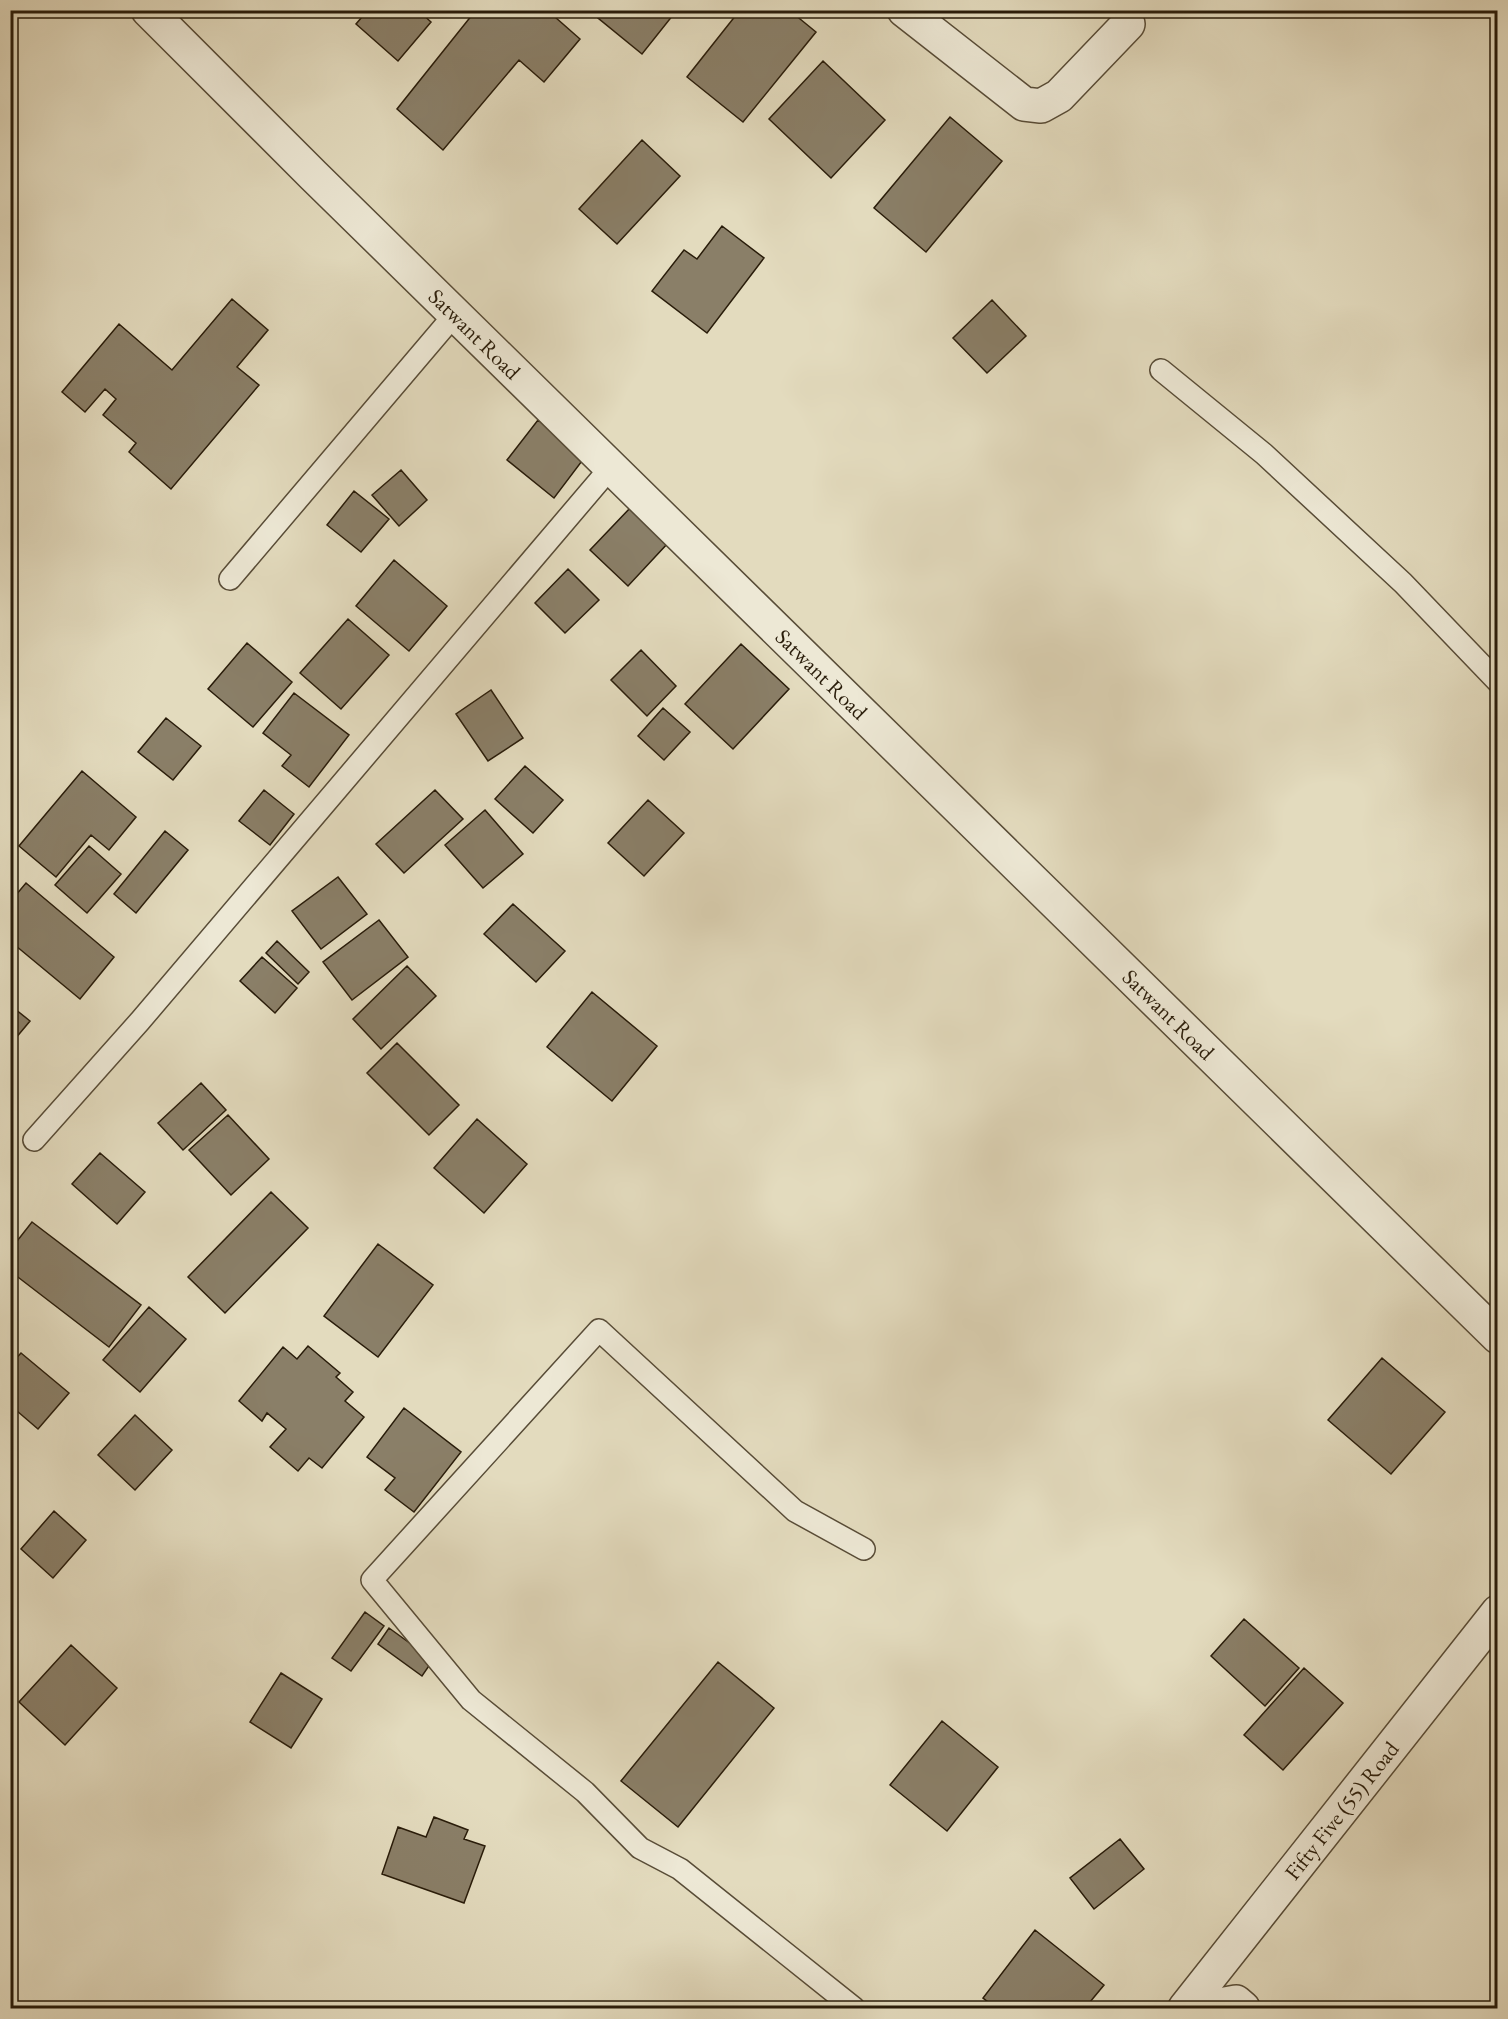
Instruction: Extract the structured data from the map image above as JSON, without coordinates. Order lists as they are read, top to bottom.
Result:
{
  "streets": {
    "street": ["Satwant Road", "Fifty Five (55) Road"]
  }
}
